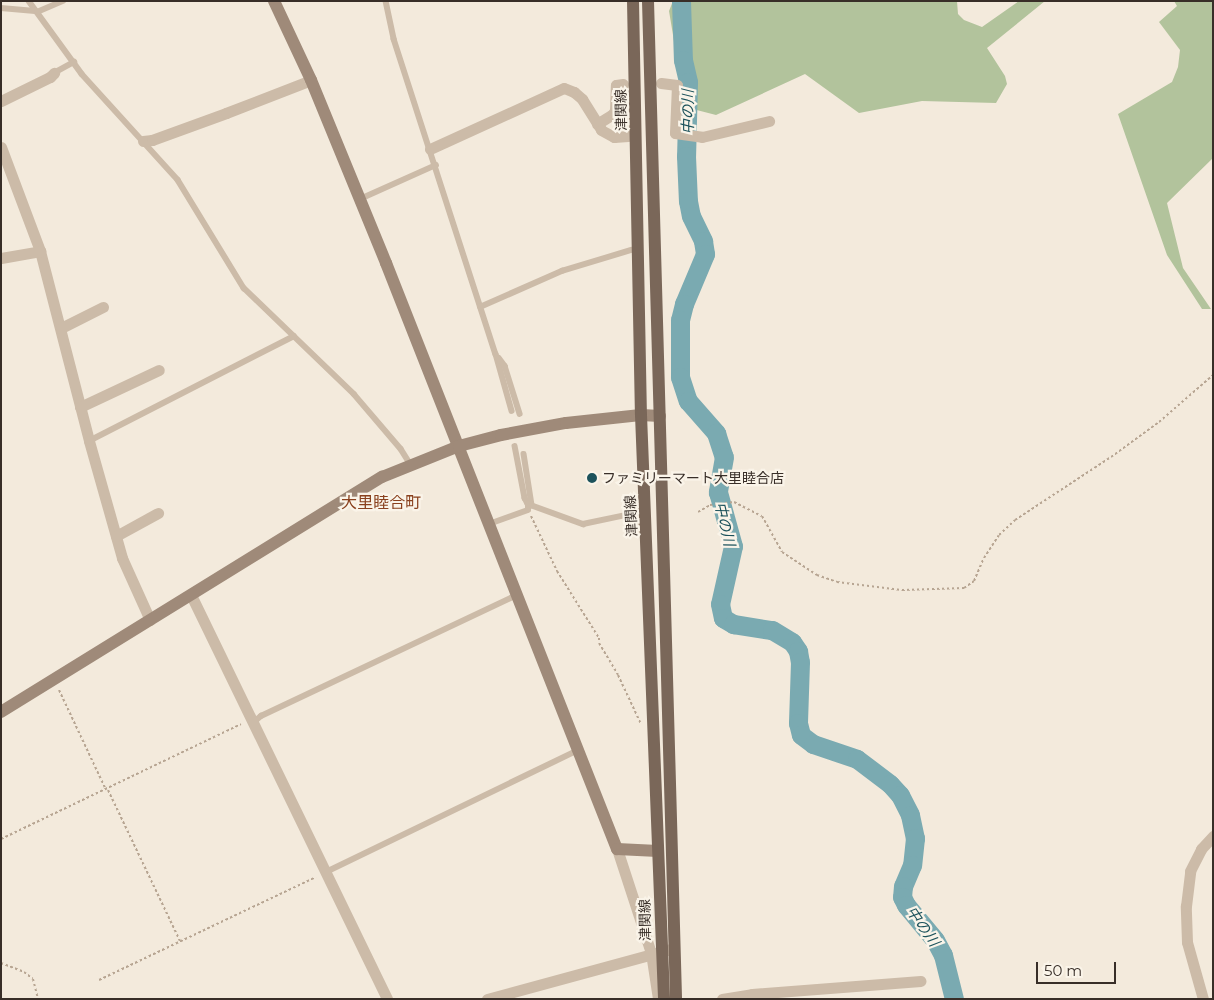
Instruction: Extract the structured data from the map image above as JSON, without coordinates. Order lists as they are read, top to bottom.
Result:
{
  "streets": {
    "main road": ["津関線"]
  },
  "districts": ["大里睦合町"],
  "water": ["中の川"],
  "places": ["ファミリーマート大里睦合店"],
  "scale_bar": "50 m"
}
